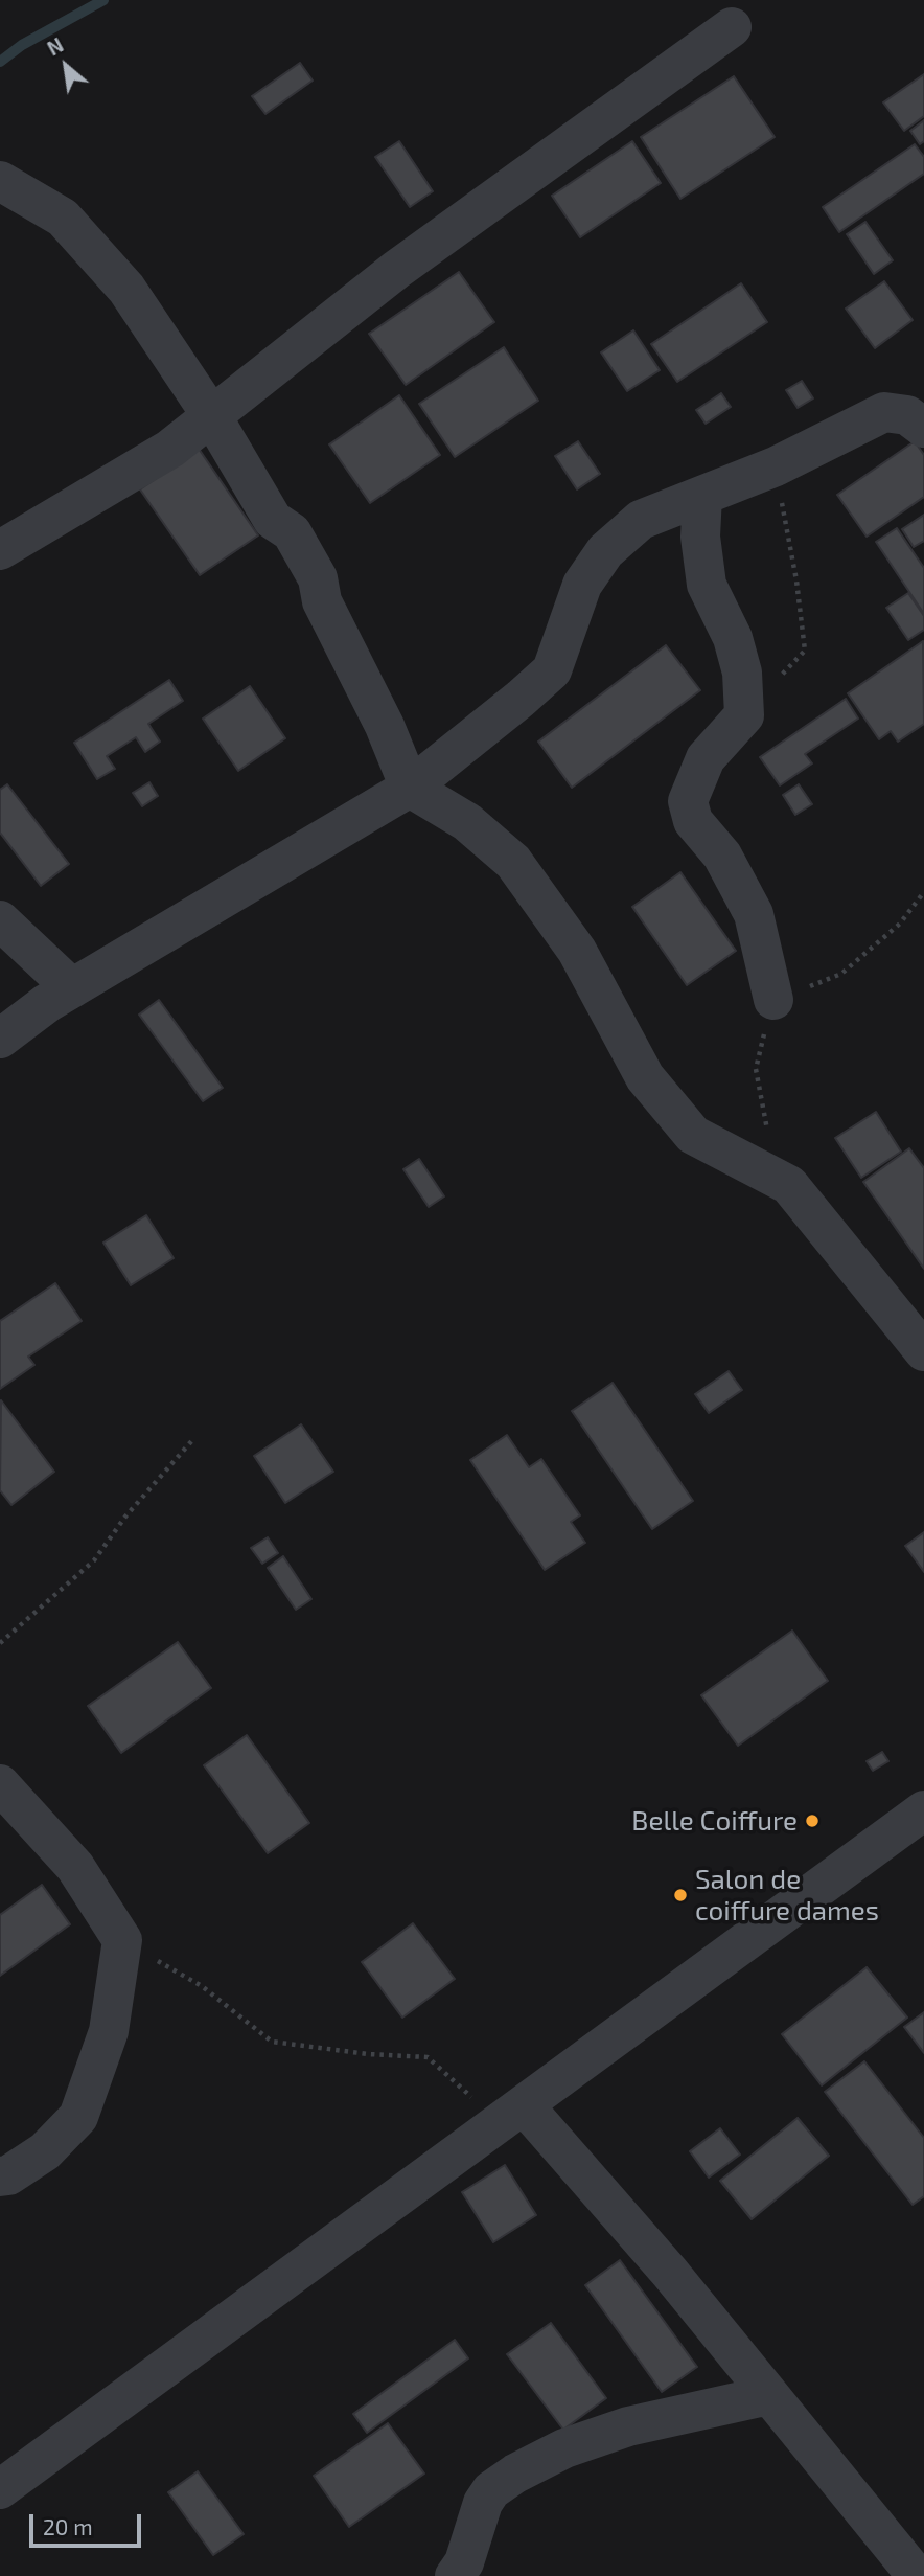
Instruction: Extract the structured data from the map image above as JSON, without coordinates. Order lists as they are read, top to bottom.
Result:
{
  "places": ["Belle Coiffure", "Salon de coiffure dames"],
  "scale_bar": "20 m",
  "north": "top left"
}
